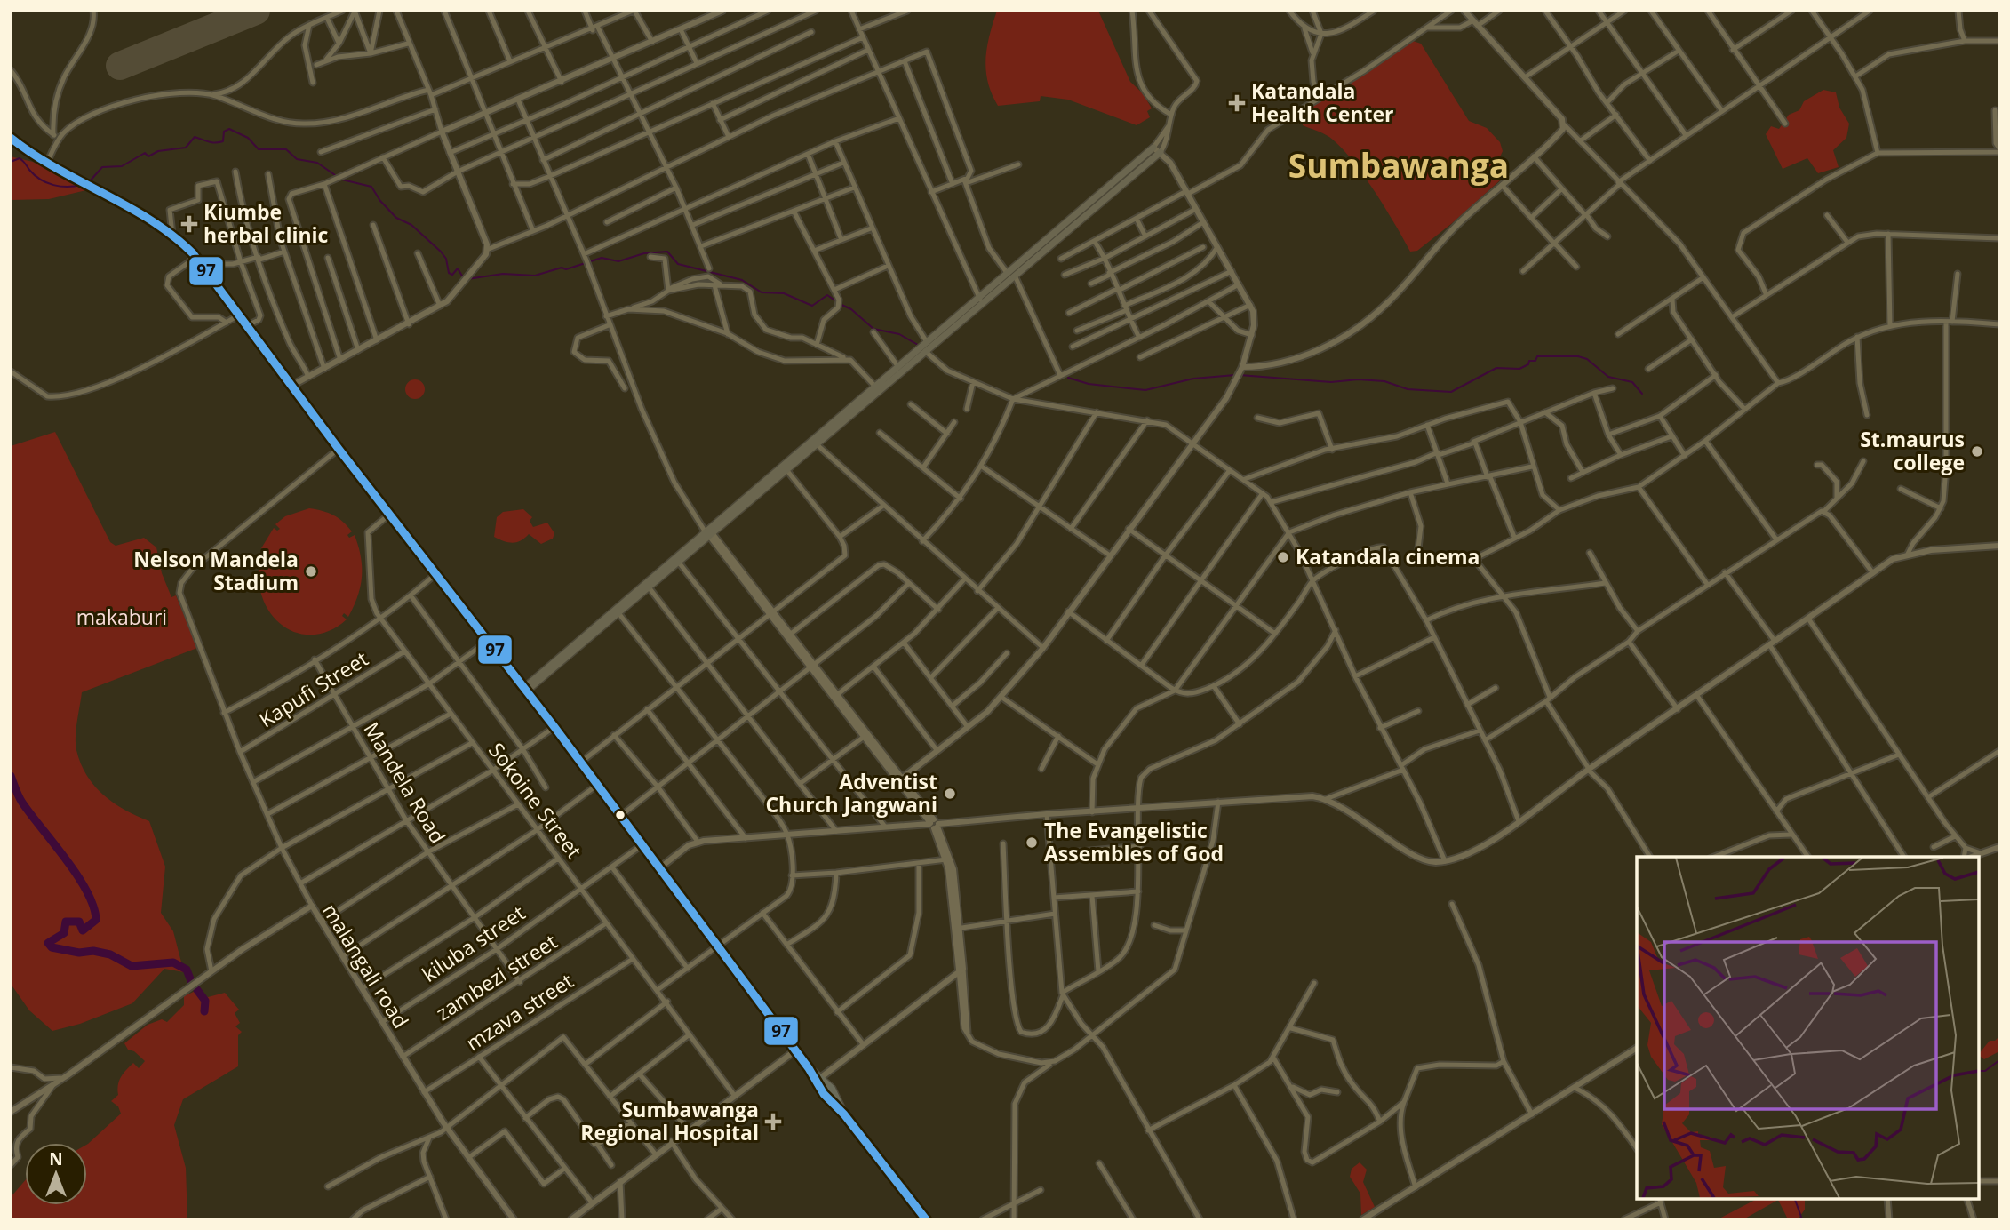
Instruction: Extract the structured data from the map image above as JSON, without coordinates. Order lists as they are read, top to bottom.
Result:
{
  "streets": {
    "street": [
      "Kapufi Street",
      "Mandela Road",
      "Sokoine Street",
      "kiluba street",
      "malangali road",
      "zambezi street",
      "mzava street"
    ]
  },
  "crossings": [
    ["Kapufi Street", "Mandela Road"],
    ["Kapufi Street", "Sokoine Street"],
    ["Sokoine Street", "kiluba street"],
    ["Sokoine Street", "zambezi street"],
    ["Sokoine Street", "mzava street"],
    ["kiluba street", "malangali road"],
    ["malangali road", "zambezi street"],
    ["malangali road", "mzava street"]
  ],
  "districts": ["Sumbawanga"],
  "parks": ["makaburi"],
  "places": {
    "health": ["Katandala Health Center", "Kiumbe herbal clinic", "Sumbawanga Regional Hospital"],
    "other": [
      "St.maurus college",
      "Katandala cinema",
      "Nelson Mandela Stadium",
      "Adventist Church Jangwani",
      "The Evangelistic Assembles of God"
    ]
  },
  "lines": ["transit line 97"],
  "north": "top"
}
